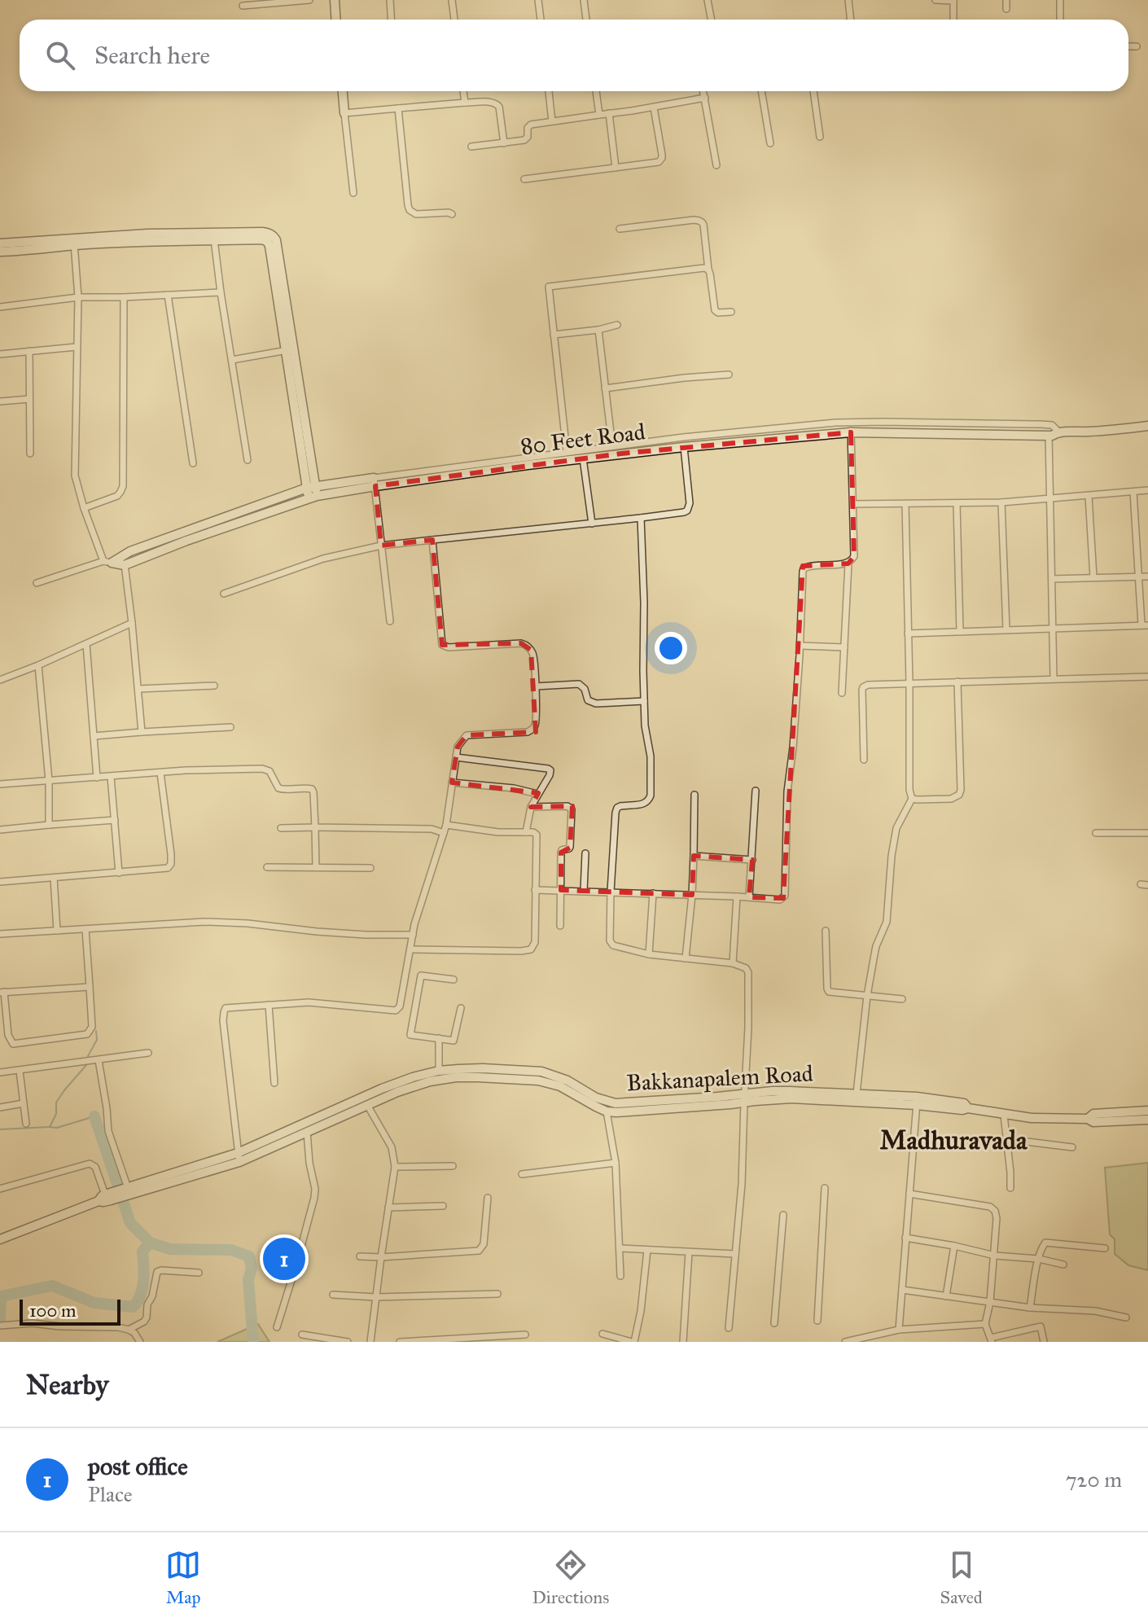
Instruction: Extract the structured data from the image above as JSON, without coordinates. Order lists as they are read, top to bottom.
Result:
{
  "streets": {
    "street": ["80 Feet Road", "Bakkanapalem Road"]
  },
  "districts": ["Madhuravada"],
  "scale_bar": "100 m",
  "page": {
    "search": "Search here",
    "pins": "1",
    "scale": "100 m",
    "heading": "Nearby",
    "list": [
      {
        "mark": "1",
        "name": "post office",
        "note": "Place",
        "value": "720 m"
      }
    ],
    "nav": ["Map", "Directions", "Saved"]
  }
}
